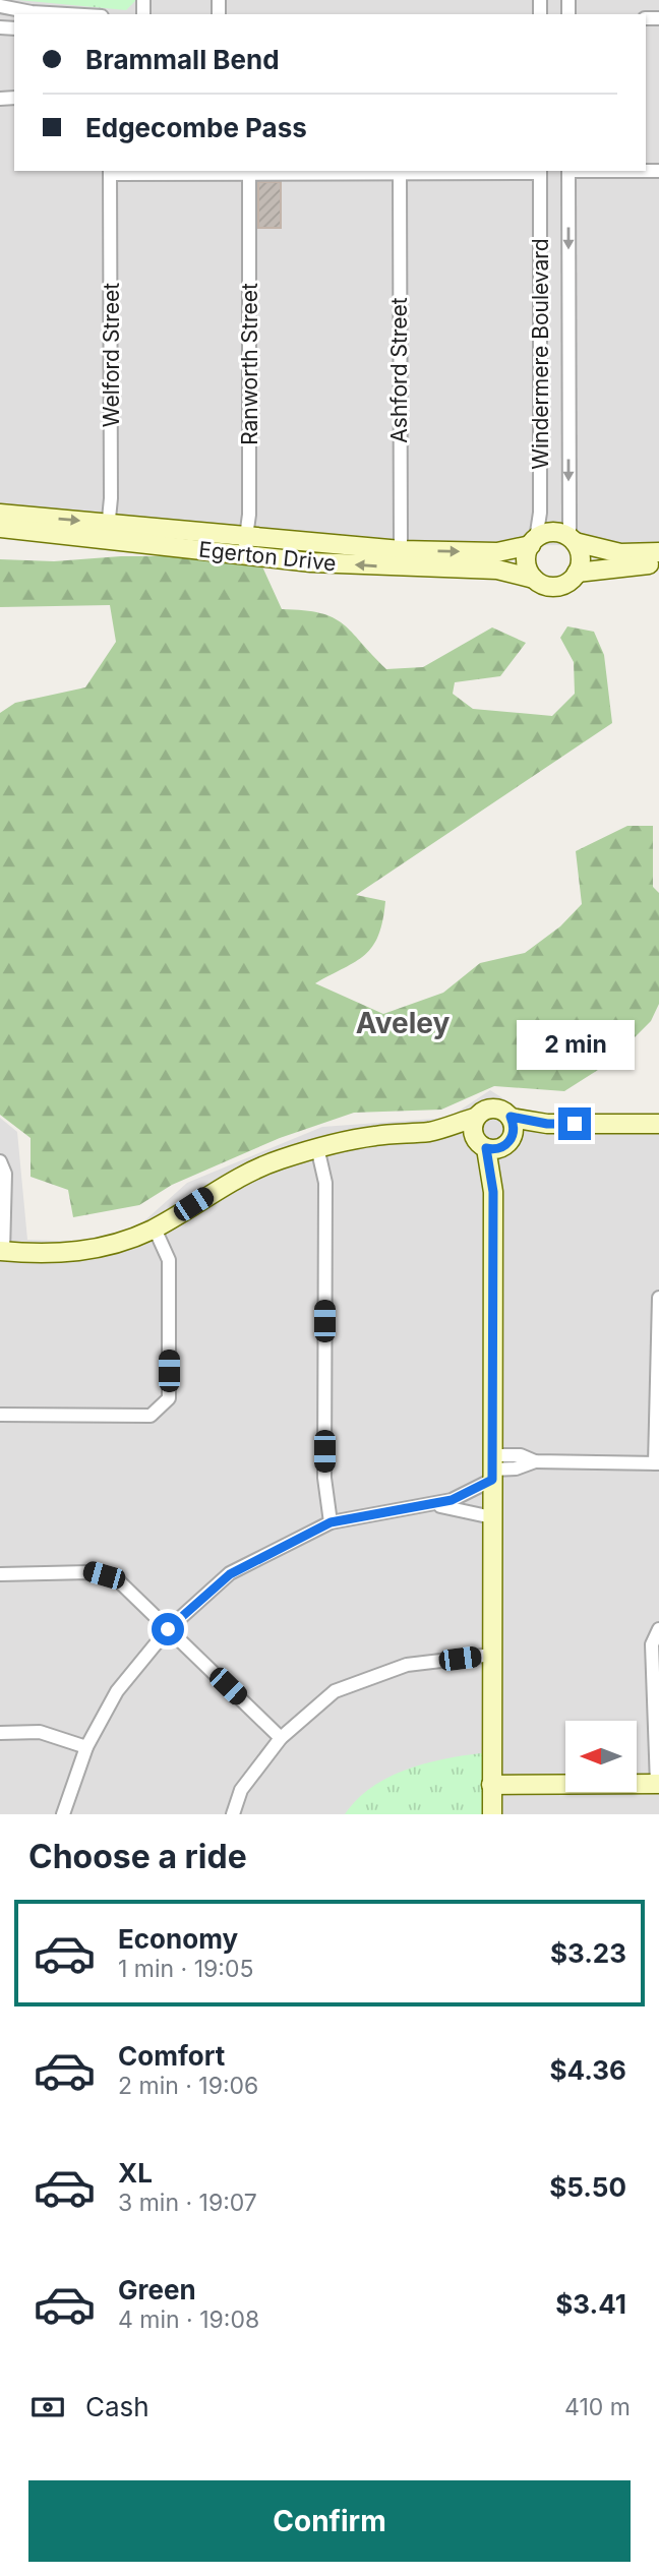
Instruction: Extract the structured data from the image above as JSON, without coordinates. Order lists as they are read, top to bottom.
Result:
{
  "streets": {
    "street": [
      "Windermere Boulevard",
      "Welford Street",
      "Ranworth Street",
      "Ashford Street",
      "Egerton Drive"
    ]
  },
  "crossings": [
    ["Windermere Boulevard", "Egerton Drive"],
    ["Welford Street", "Egerton Drive"],
    ["Ranworth Street", "Egerton Drive"],
    ["Ashford Street", "Egerton Drive"]
  ],
  "districts": ["Aveley"],
  "north": "left",
  "page": {
    "banner": ["Brammall Bend", "Edgecombe Pass"],
    "bubble": "2 min",
    "heading": "Choose a ride",
    "list": [
      {
        "name": "Economy",
        "note": "1 min · 19:05",
        "value": "$3.23"
      },
      {
        "name": "Comfort",
        "note": "2 min · 19:06",
        "value": "$4.36"
      },
      {
        "name": "XL",
        "note": "3 min · 19:07",
        "value": "$5.50"
      },
      {
        "name": "Green",
        "note": "4 min · 19:08",
        "value": "$3.41"
      }
    ],
    "pay": ["Cash", "410 m"],
    "buttons": "Confirm"
  }
}
